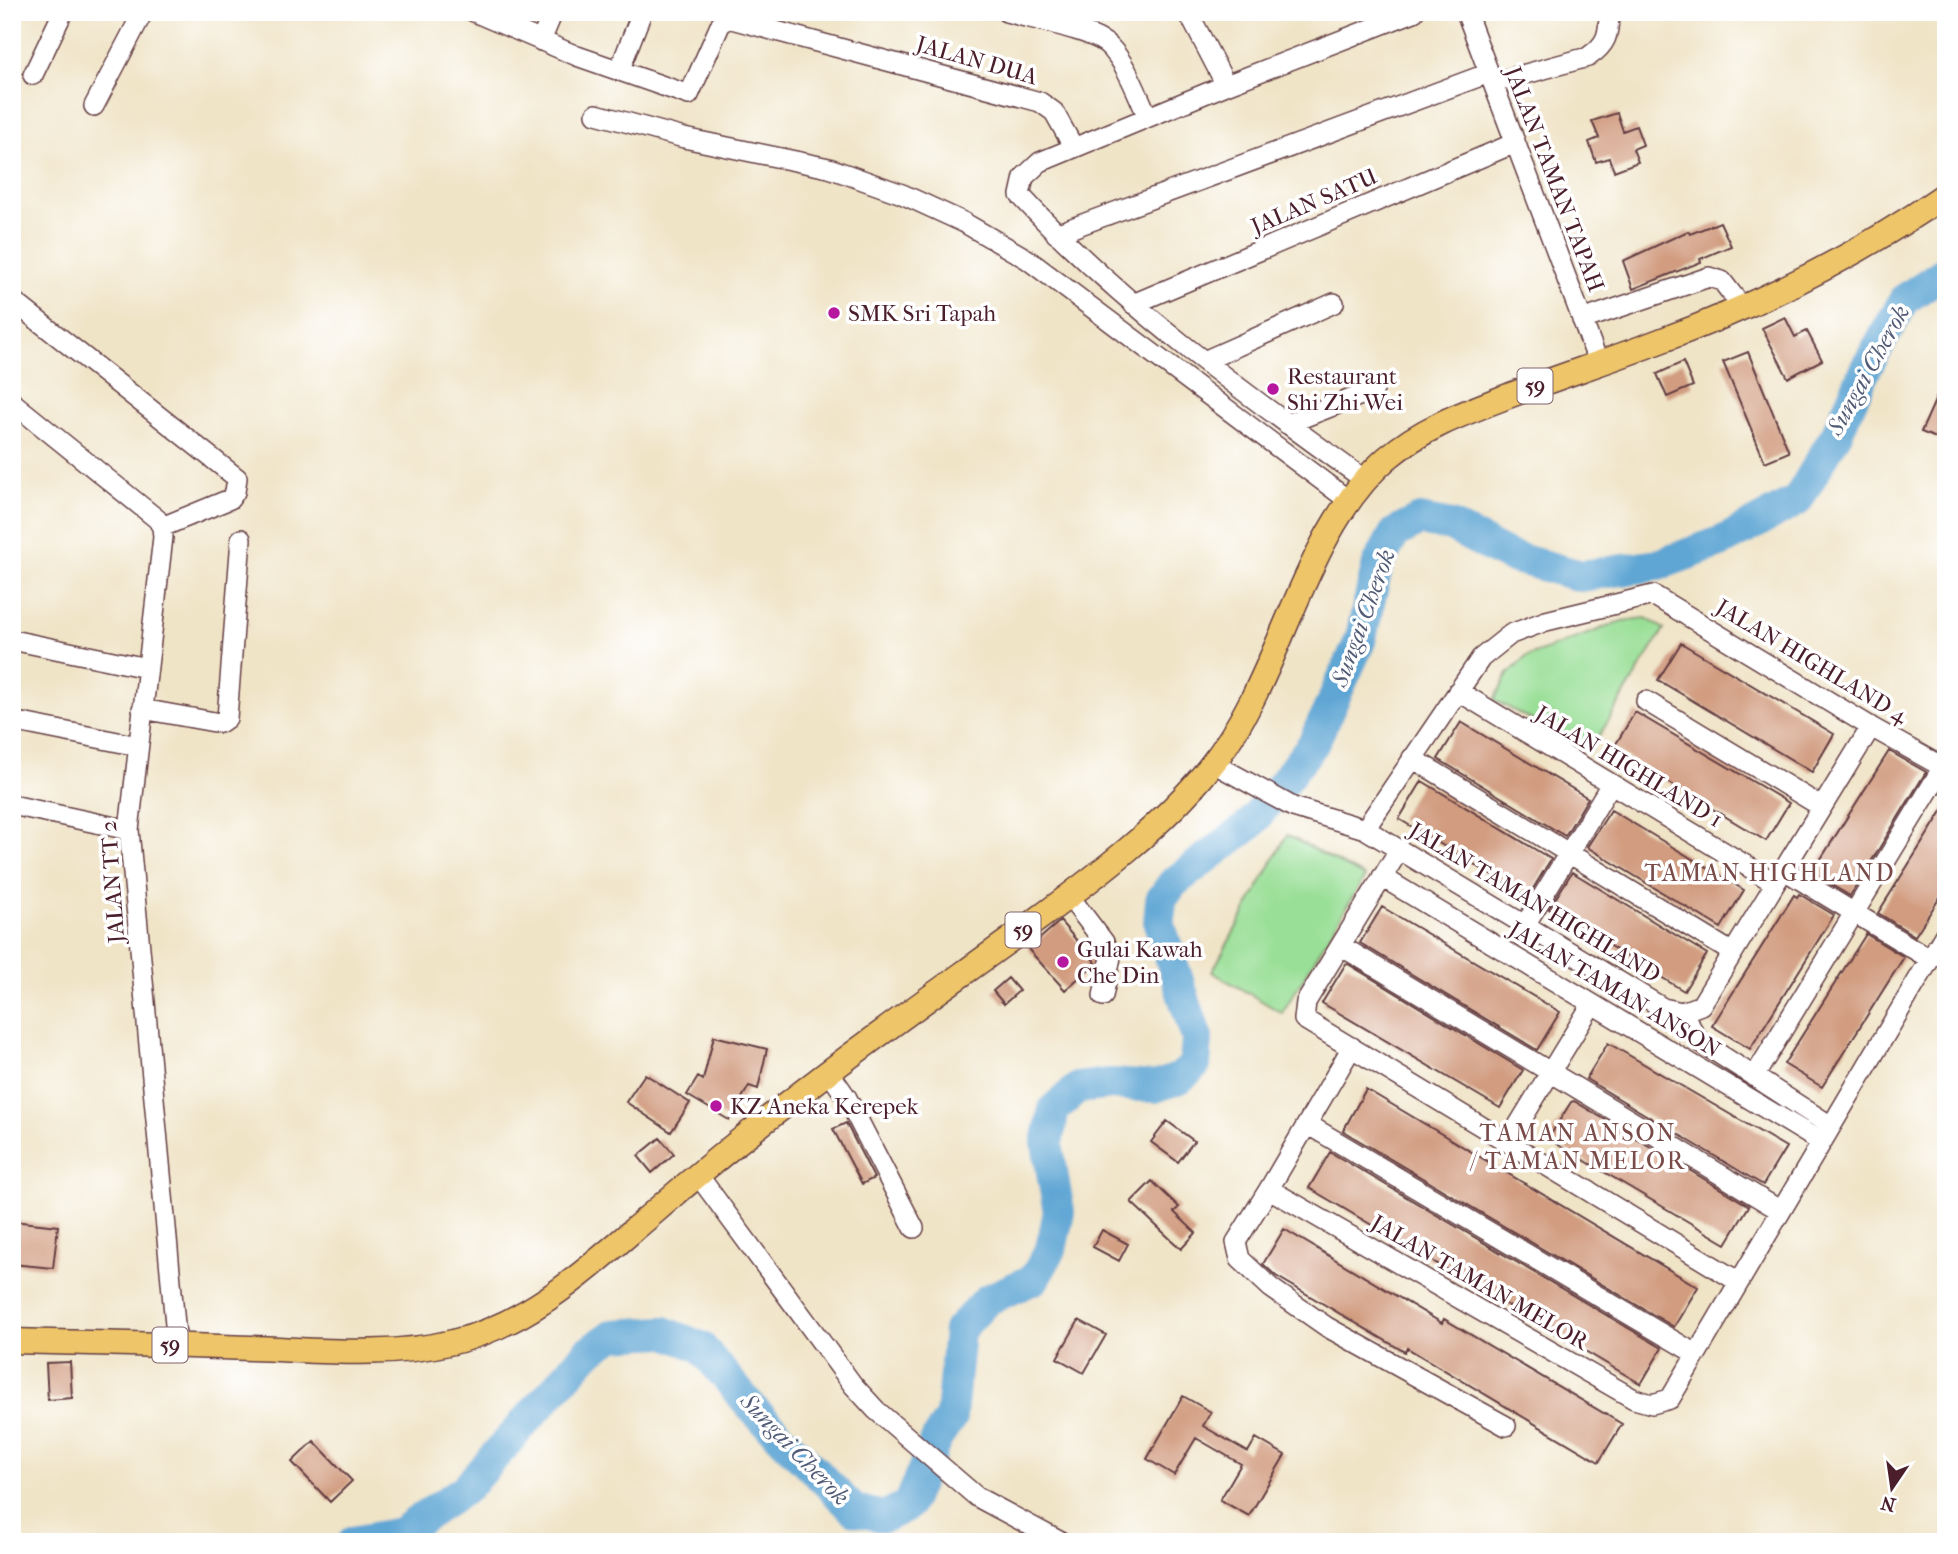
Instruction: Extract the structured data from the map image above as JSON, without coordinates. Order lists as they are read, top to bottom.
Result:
{
  "streets": {
    "main road": ["59"],
    "street": [
      "JALAN DUA",
      "JALAN TAMAN TAPAH",
      "JALAN SATU",
      "JALAN HIGHLAND 4",
      "JALAN HIGHLAND 1",
      "JALAN TT 2",
      "JALAN TAMAN HIGHLAND",
      "JALAN TAMAN ANSON",
      "JALAN TAMAN MELOR"
    ]
  },
  "crossings": [
    ["JALAN TAMAN TAPAH", "JALAN SATU"],
    ["JALAN TAMAN TAPAH", "59"],
    ["59", "JALAN TT 2"],
    ["59", "JALAN TAMAN HIGHLAND"],
    ["JALAN HIGHLAND 4", "JALAN HIGHLAND 1"]
  ],
  "districts": ["TAMAN HIGHLAND", "TAMAN ANSON / TAMAN MELOR"],
  "water": ["Sungai Cherok"],
  "places": [
    "SMK Sri Tapah",
    "Restaurant Shi Zhi Wei",
    "Gulai Kawah Che Din",
    "KZ Aneka Kerepek"
  ],
  "north": "bottom"
}
